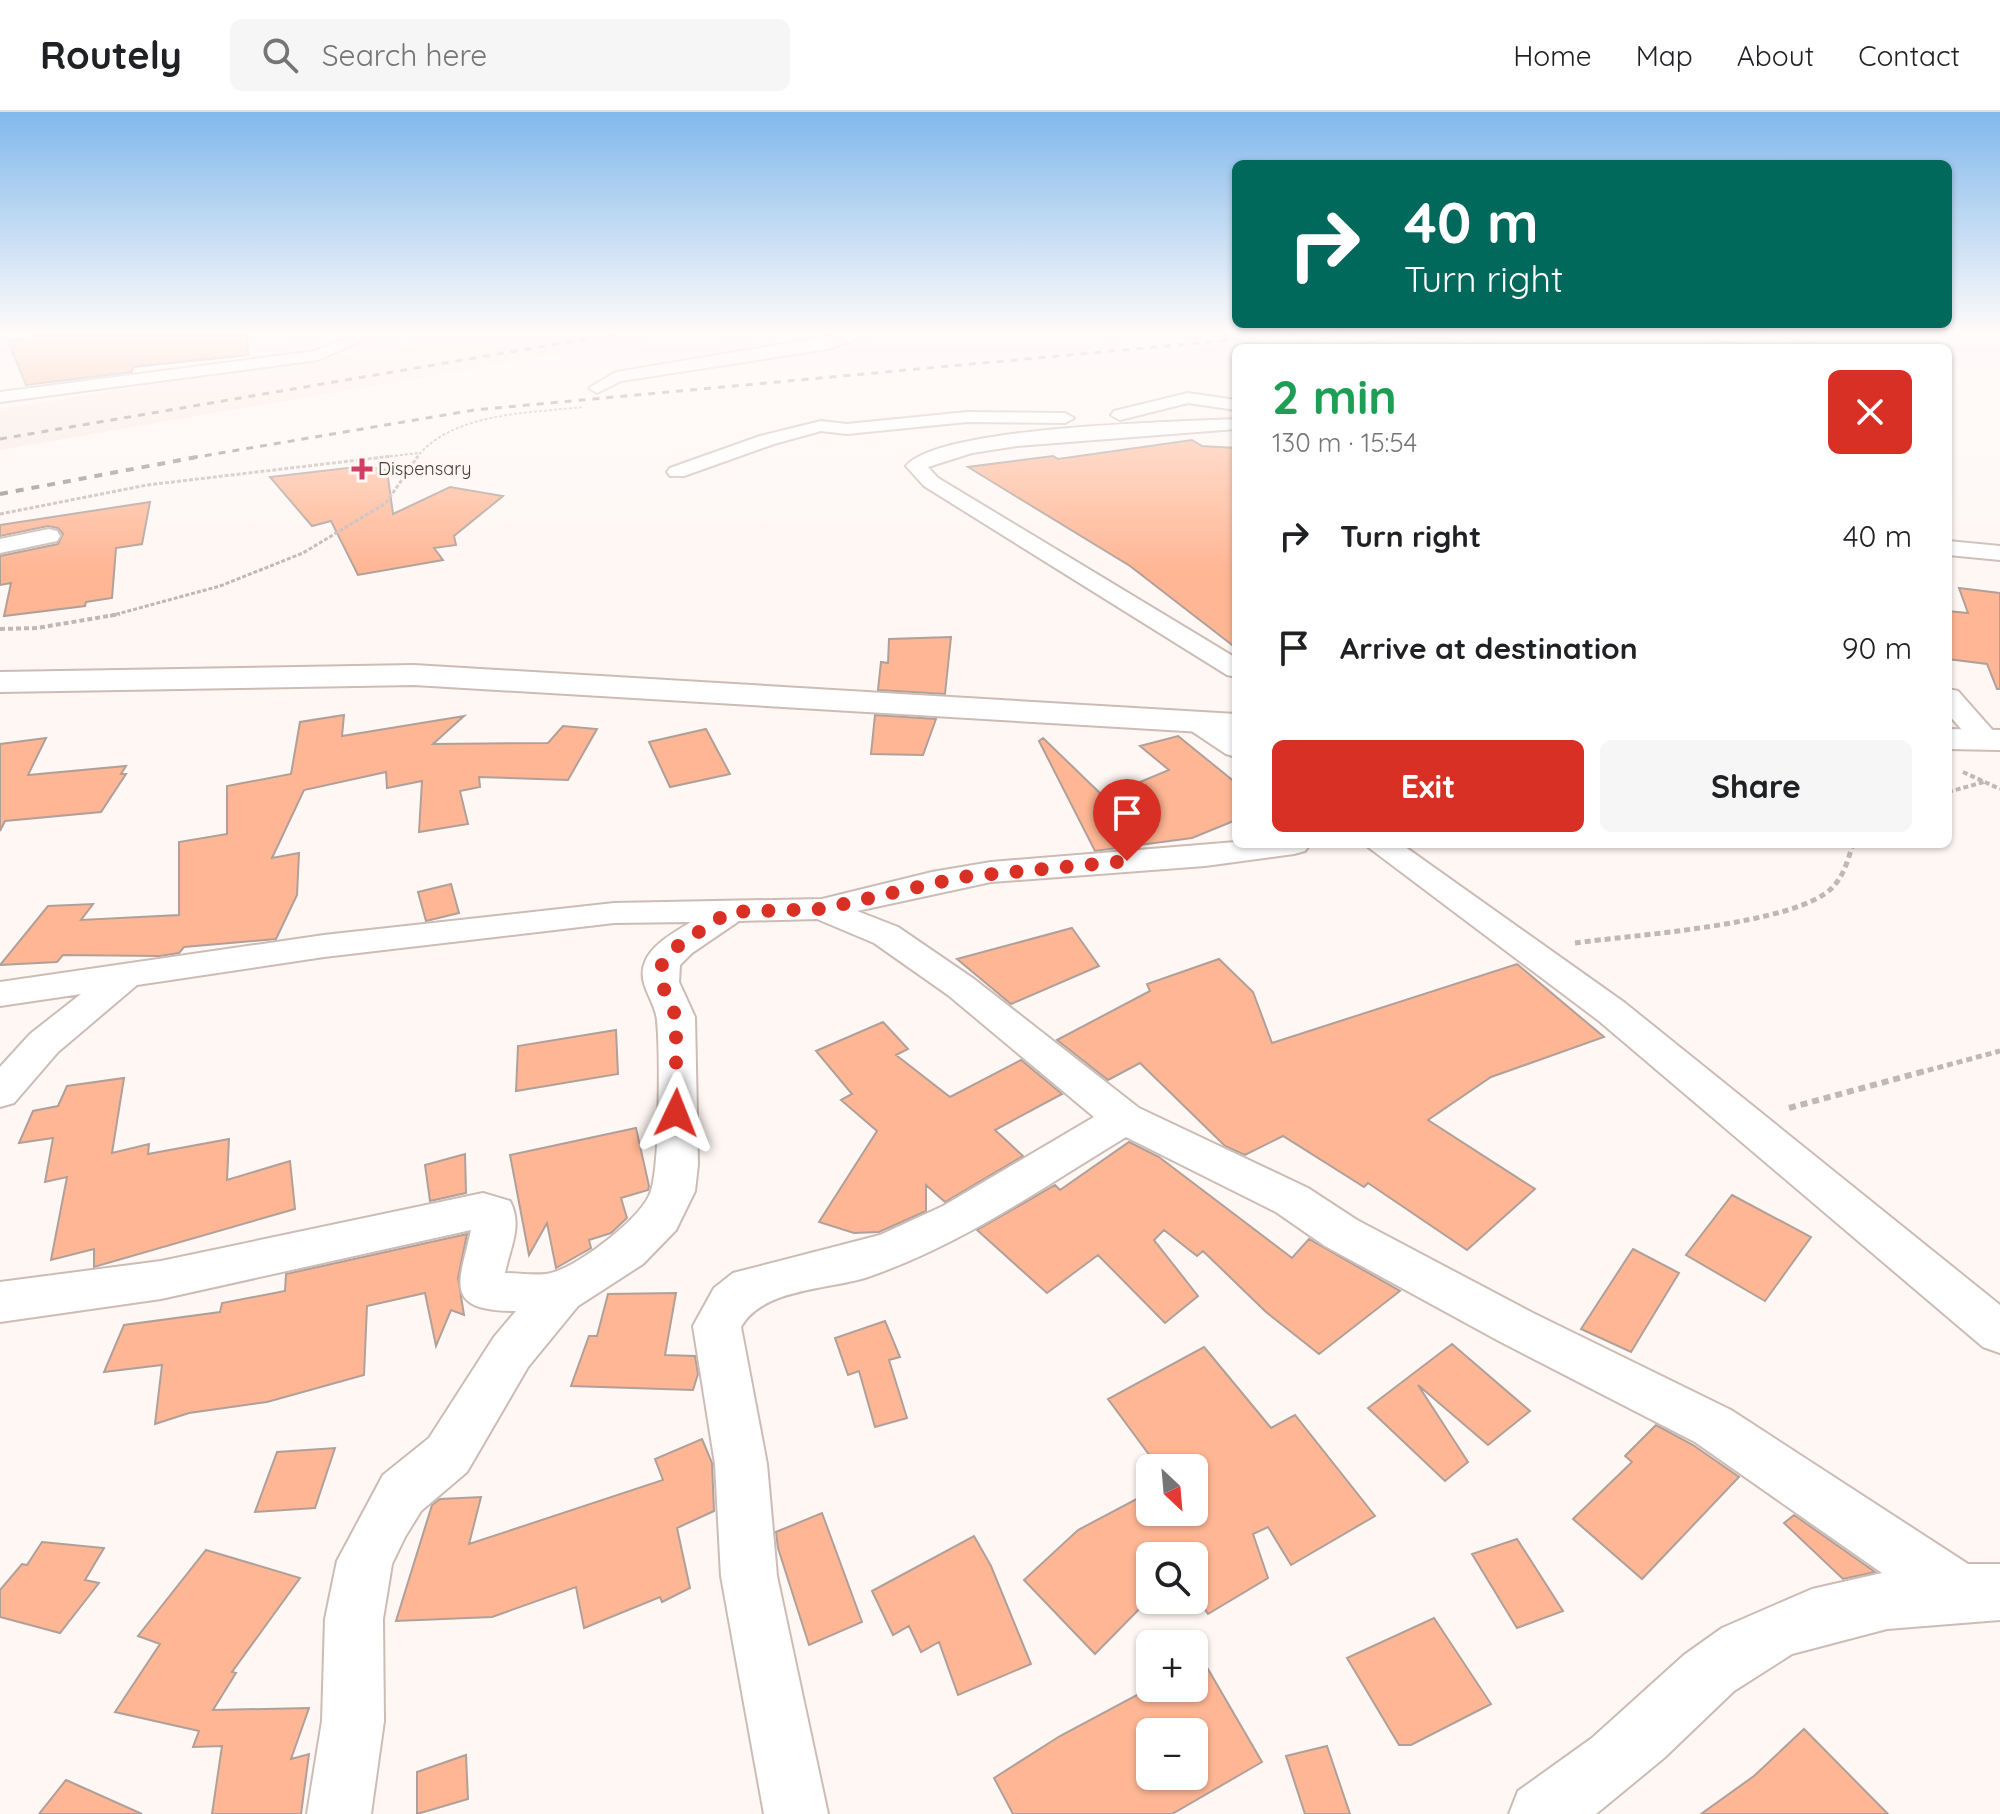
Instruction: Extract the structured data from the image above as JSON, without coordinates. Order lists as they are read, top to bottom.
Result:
{
  "places": {
    "health": ["Dispensary"]
  },
  "north": "bottom right",
  "page": {
    "header": "Routely",
    "search": "Search here",
    "nav": [
      "Home",
      "Map",
      "About",
      "Contact"
    ],
    "turn": ["40 m", "Turn right"],
    "heading": ["2 min", "130 m · 15:54"],
    "list": [
      {
        "name": "Turn right",
        "value": "40 m"
      },
      {
        "name": "Arrive at destination",
        "value": "90 m"
      }
    ],
    "buttons": ["Exit", "Share"],
    "map_buttons": ["+", "−"]
  }
}
